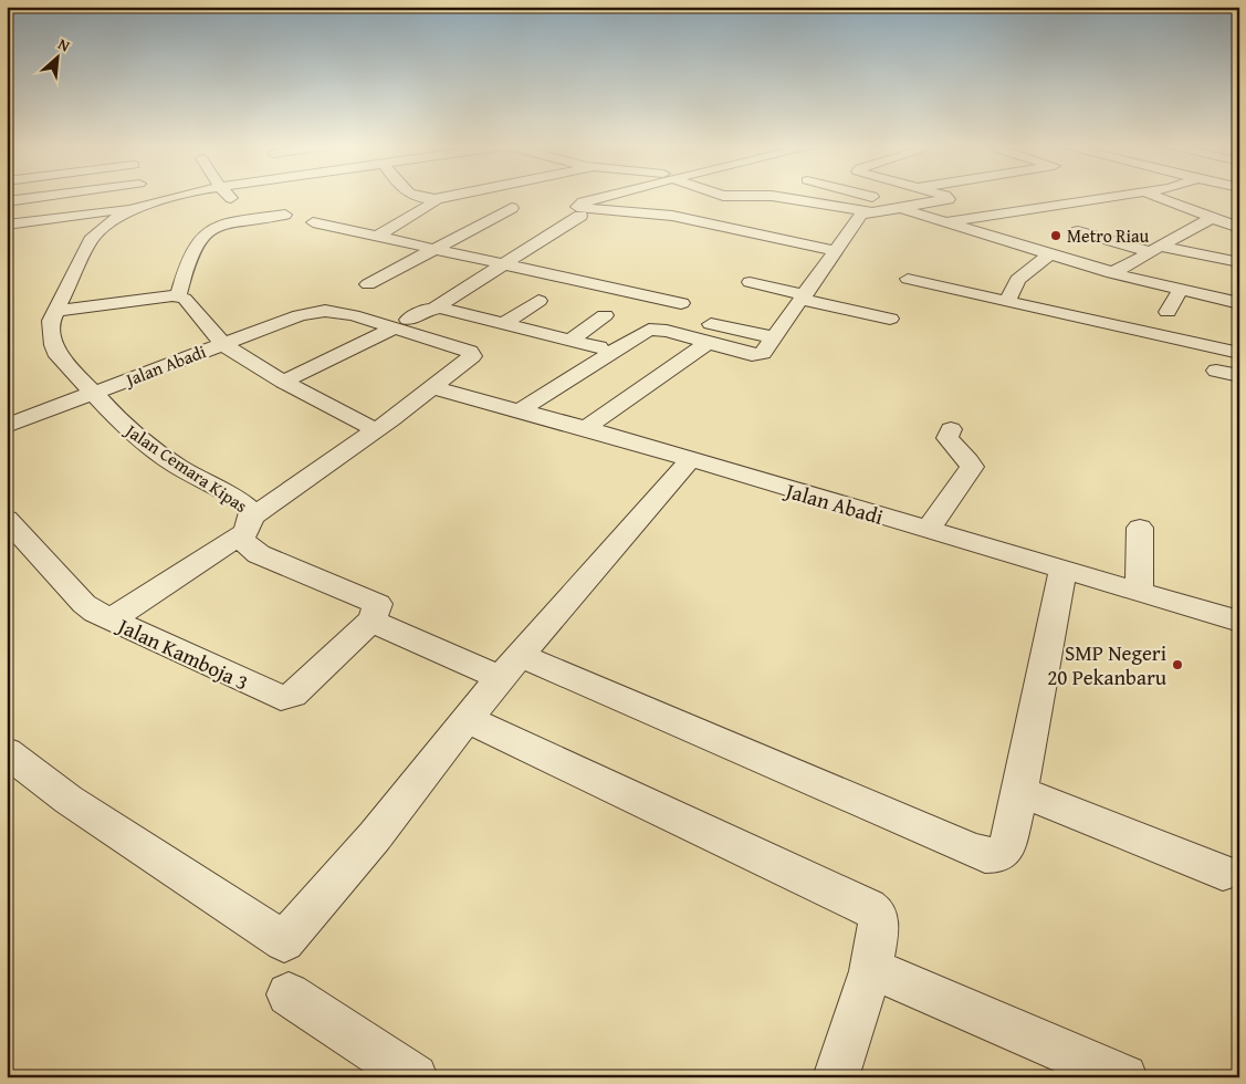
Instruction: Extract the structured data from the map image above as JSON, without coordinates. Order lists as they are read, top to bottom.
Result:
{
  "streets": {
    "street": ["Jalan Abadi", "Jalan Cemara Kipas", "Jalan Kamboja 3"]
  },
  "crossings": [
    ["Jalan Abadi", "Jalan Cemara Kipas"]
  ],
  "places": ["Metro Riau", "SMP Negeri 20 Pekanbaru"],
  "north": "top right"
}
